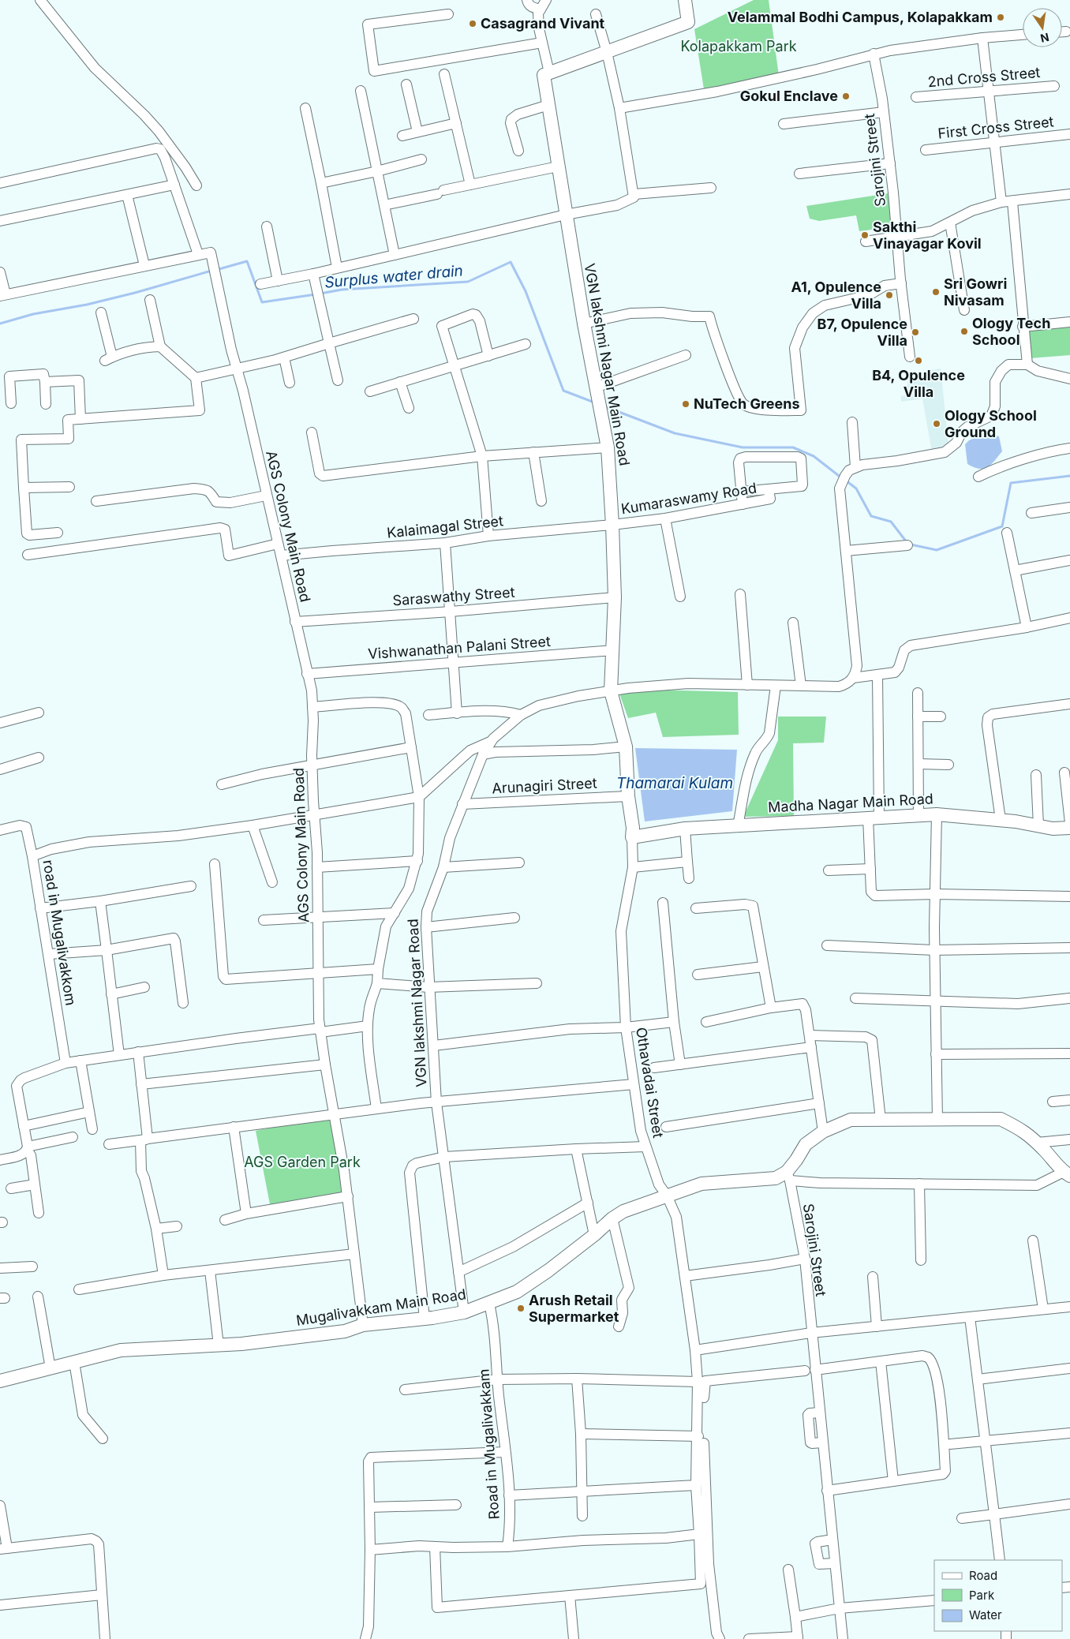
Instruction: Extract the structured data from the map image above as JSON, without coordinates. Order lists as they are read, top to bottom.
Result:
{
  "streets": {
    "street": [
      "2nd Cross Street",
      "First Cross Street",
      "Sarojini Street",
      "VGN lakshmi Nagar Main Road",
      "Kumaraswamy Road",
      "AGS Colony Main Road",
      "Kalaimagal Street",
      "Saraswathy Street",
      "Vishwanathan Palani Street",
      "Arunagiri Street",
      "Madha Nagar Main Road",
      "road in Mugalivakkom",
      "VGN lakshmi Nagar Road",
      "Othavadai Street",
      "Mugalivakkam Main Road",
      "Road in Mugalivakkam"
    ]
  },
  "crossings": [
    ["Sarojini Street", "Mugalivakkam Main Road"],
    ["VGN lakshmi Nagar Main Road", "Kumaraswamy Road"],
    ["VGN lakshmi Nagar Main Road", "Kalaimagal Street"],
    ["VGN lakshmi Nagar Main Road", "Saraswathy Street"],
    ["VGN lakshmi Nagar Main Road", "Vishwanathan Palani Street"],
    ["VGN lakshmi Nagar Main Road", "Arunagiri Street"],
    ["VGN lakshmi Nagar Main Road", "Madha Nagar Main Road"],
    ["VGN lakshmi Nagar Main Road", "VGN lakshmi Nagar Road"],
    ["VGN lakshmi Nagar Main Road", "Othavadai Street"],
    ["Kumaraswamy Road", "Kalaimagal Street"],
    ["AGS Colony Main Road", "Kalaimagal Street"],
    ["AGS Colony Main Road", "Saraswathy Street"],
    ["AGS Colony Main Road", "Vishwanathan Palani Street"],
    ["AGS Colony Main Road", "road in Mugalivakkom"],
    ["AGS Colony Main Road", "Mugalivakkam Main Road"],
    ["Arunagiri Street", "VGN lakshmi Nagar Road"],
    ["Madha Nagar Main Road", "Othavadai Street"],
    ["VGN lakshmi Nagar Road", "Mugalivakkam Main Road"],
    ["Othavadai Street", "Mugalivakkam Main Road"],
    ["Mugalivakkam Main Road", "Road in Mugalivakkam"]
  ],
  "water": ["Surplus water drain", "Thamarai Kulam"],
  "parks": ["Kolapakkam Park", "AGS Garden Park"],
  "places": [
    "Velammal Bodhi Campus, Kolapakkam",
    "Casagrand Vivant",
    "Gokul Enclave",
    "Sakthi Vinayagar Kovil",
    "Sri Gowri Nivasam",
    "A1, Opulence Villa",
    "Ology Tech School",
    "B7, Opulence Villa",
    "B4, Opulence Villa",
    "NuTech Greens",
    "Ology School Ground",
    "Arush Retail Supermarket"
  ],
  "legend": ["Road", "Park", "Water"],
  "north": "bottom"
}
